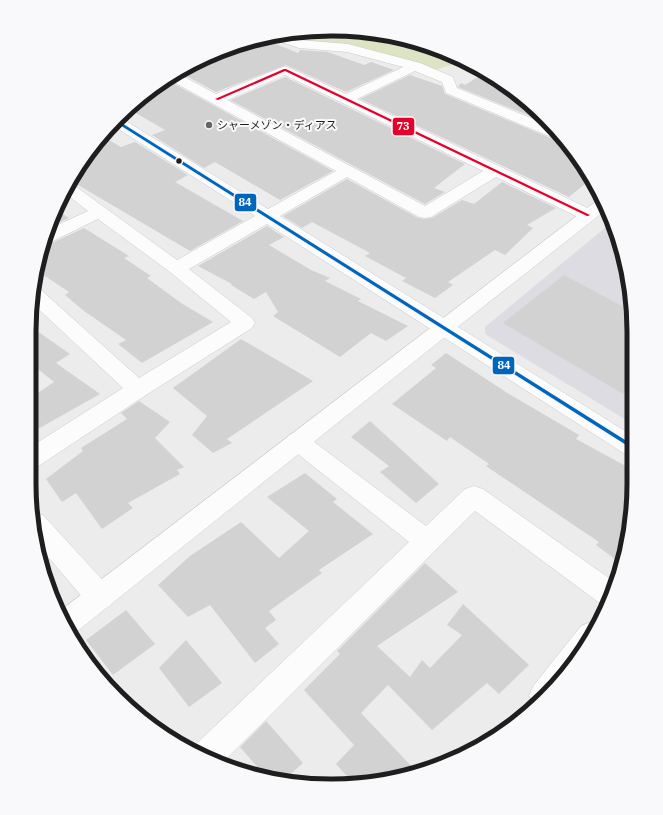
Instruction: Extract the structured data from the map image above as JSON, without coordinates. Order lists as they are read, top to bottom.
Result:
{
  "places": ["シャーメゾン・ディアス"],
  "lines": ["transit line 73", "transit line 84"]
}
